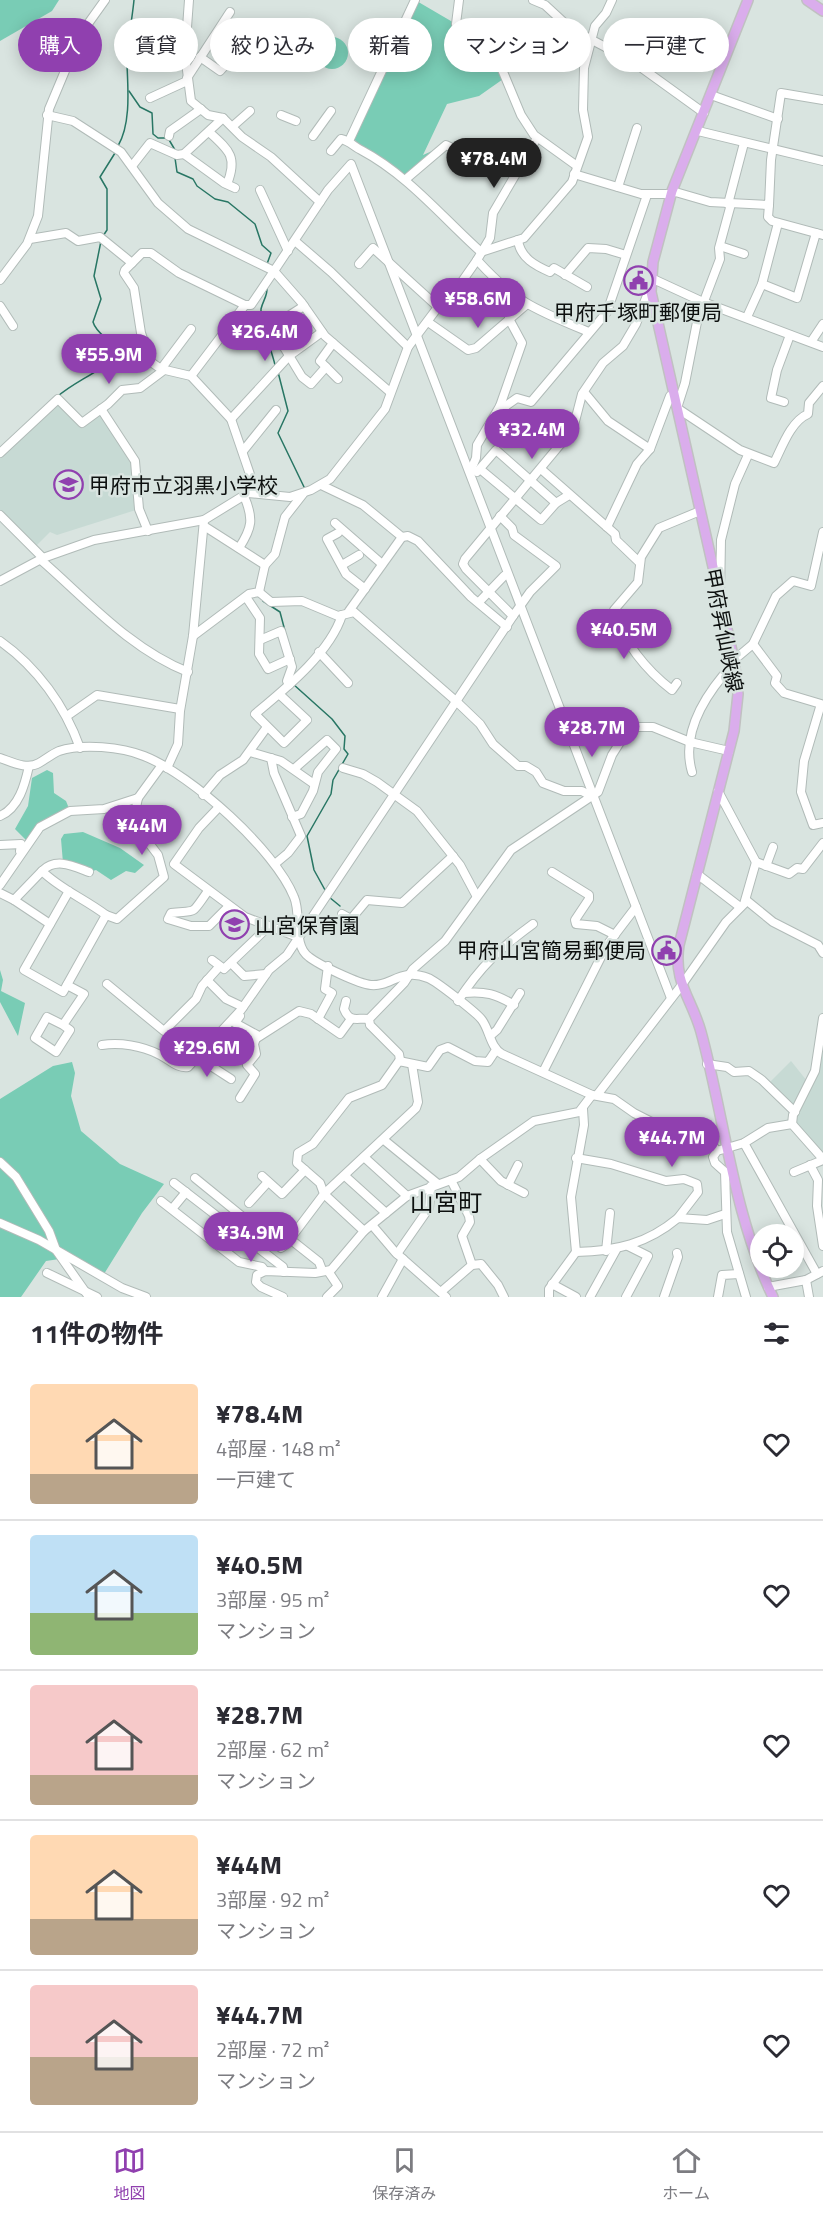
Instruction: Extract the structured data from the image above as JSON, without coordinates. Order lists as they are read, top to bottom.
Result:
{
  "streets": {
    "main road": ["甲府昇仙峡線"]
  },
  "districts": ["山宮町"],
  "places": {
    "public building": ["甲府千塚町郵便局", "甲府山宮簡易郵便局"],
    "school or university": ["甲府市立羽黒小学校", "山宮保育園"]
  },
  "page": {
    "chip": [
      "購入",
      "賃貸",
      "絞り込み",
      "新着",
      "マンション",
      "一戸建て"
    ],
    "price": [
      "¥78.4M",
      "¥58.6M",
      "¥26.4M",
      "¥55.9M",
      "¥32.4M",
      "¥40.5M",
      "¥28.7M",
      "¥44M",
      "¥29.6M",
      "¥44.7M",
      "¥34.9M"
    ],
    "heading": "11件の物件",
    "list": [
      {
        "name": "¥78.4M",
        "note": "4部屋 · 148 m² · 一戸建て"
      },
      {
        "name": "¥40.5M",
        "note": "3部屋 · 95 m² · マンション"
      },
      {
        "name": "¥28.7M",
        "note": "2部屋 · 62 m² · マンション"
      },
      {
        "name": "¥44M",
        "note": "3部屋 · 92 m² · マンション"
      },
      {
        "name": "¥44.7M",
        "note": "2部屋 · 72 m² · マンション"
      }
    ],
    "tabs": ["地図", "保存済み", "ホーム"]
  }
}
